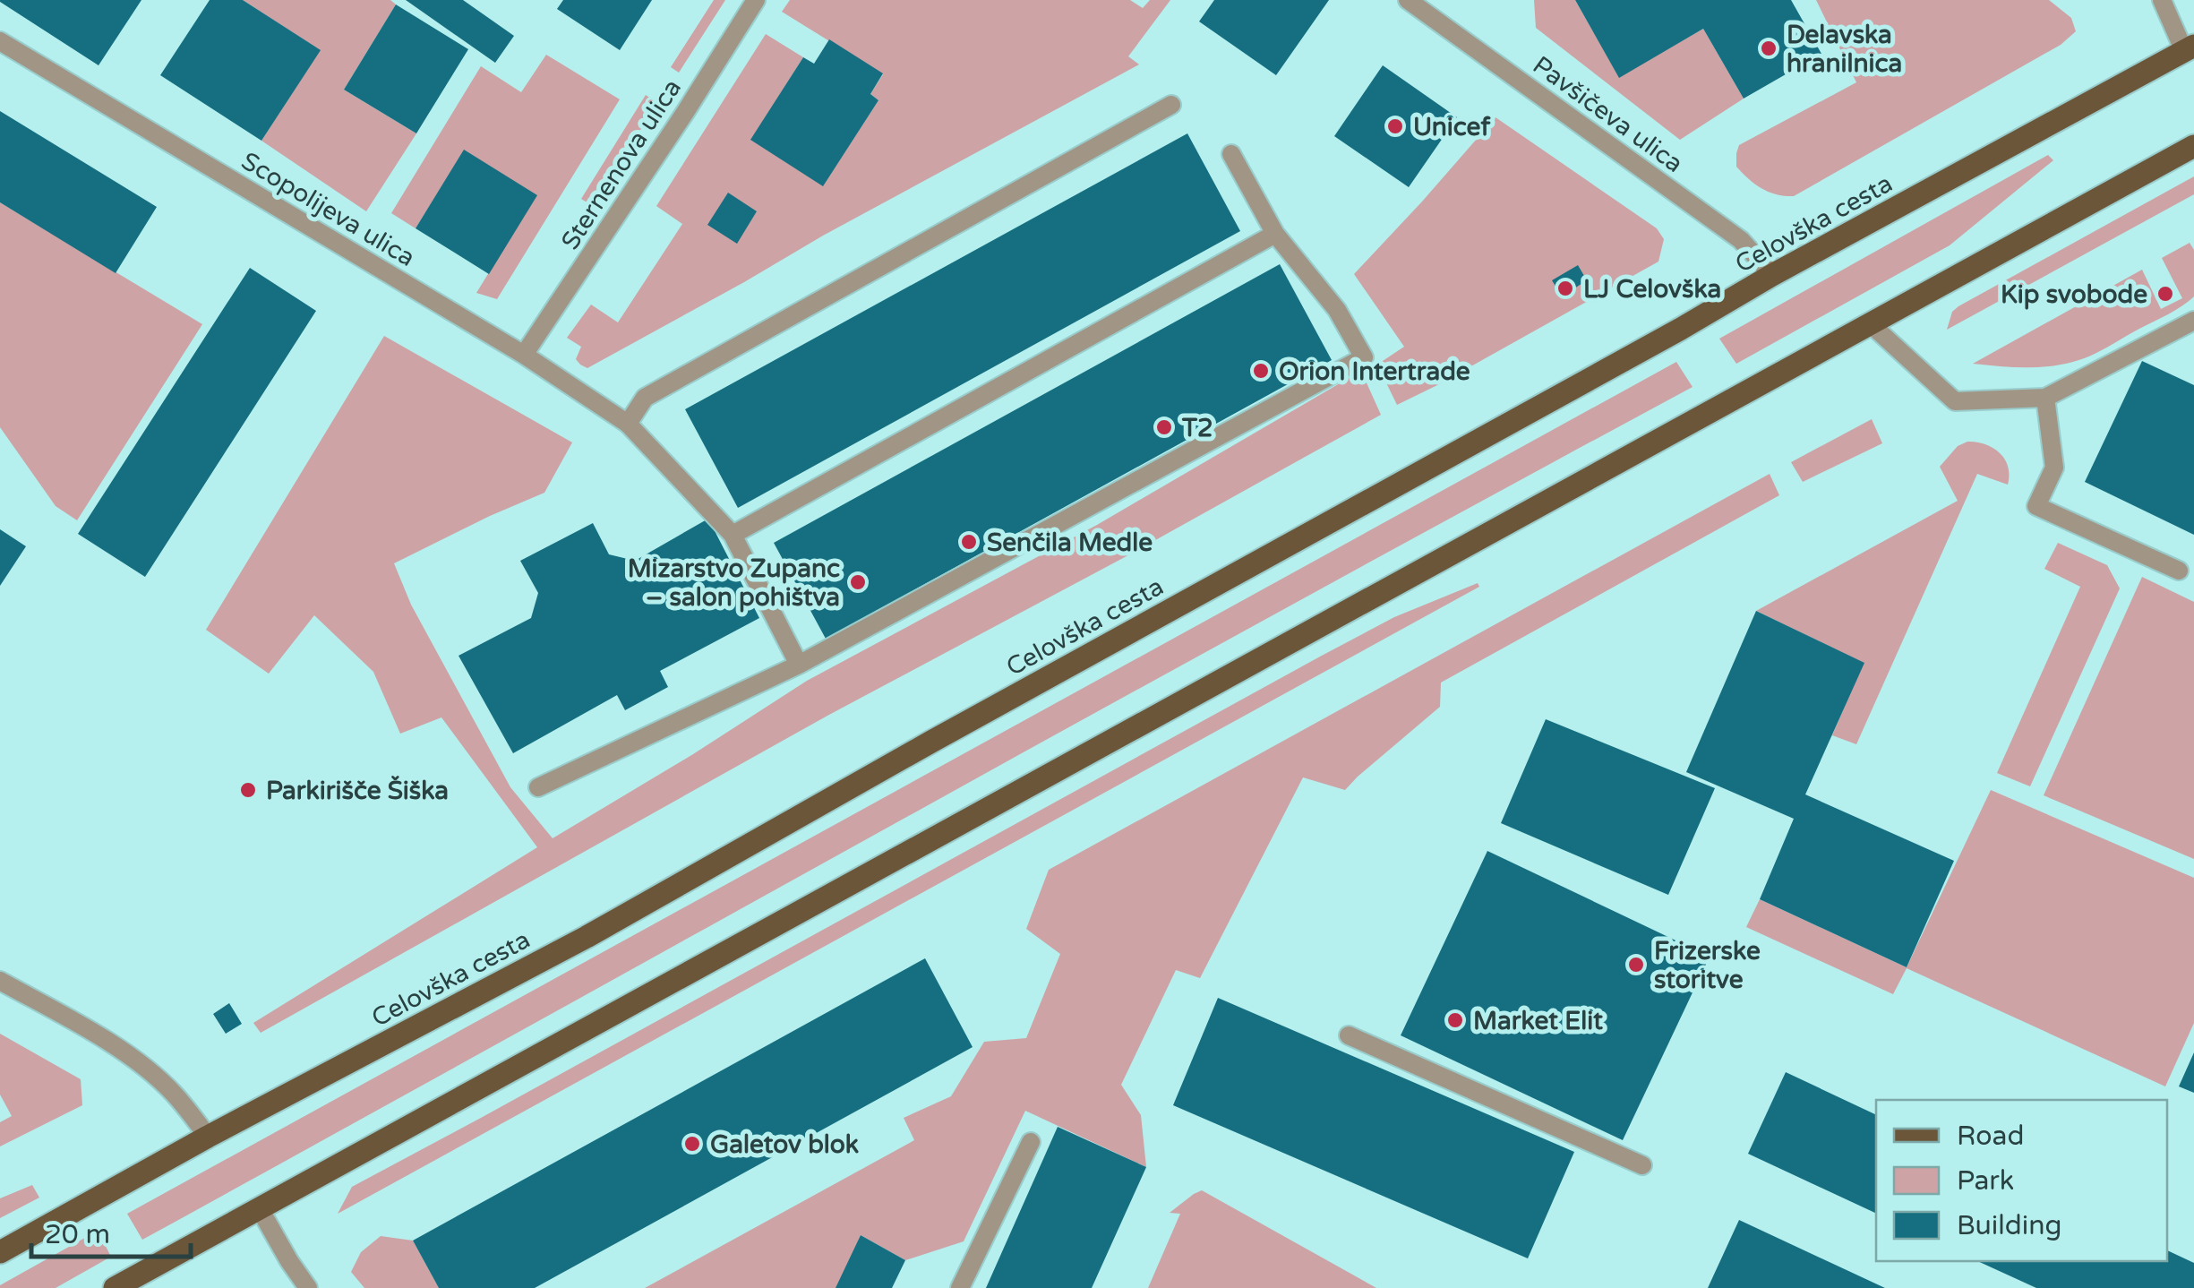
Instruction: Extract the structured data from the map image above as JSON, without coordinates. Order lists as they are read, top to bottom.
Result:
{
  "streets": {
    "main road": ["Celovška cesta"],
    "street": ["Pavšičeva ulica", "Sternenova ulica", "Scopolijeva ulica"]
  },
  "crossings": [
    ["Pavšičeva ulica", "Celovška cesta"],
    ["Sternenova ulica", "Scopolijeva ulica"]
  ],
  "places": [
    "Delavska hranilnica",
    "Unicef",
    "LJ Celovška",
    "Kip svobode",
    "Orion Intertrade",
    "T2",
    "Senčila Medle",
    "Mizarstvo Zupanc – salon pohištva",
    "Parkirišče Šiška",
    "Frizerske storitve",
    "Market Elit",
    "Galetov blok"
  ],
  "legend": ["Road", "Park", "Building"],
  "scale_bar": "20 m"
}
